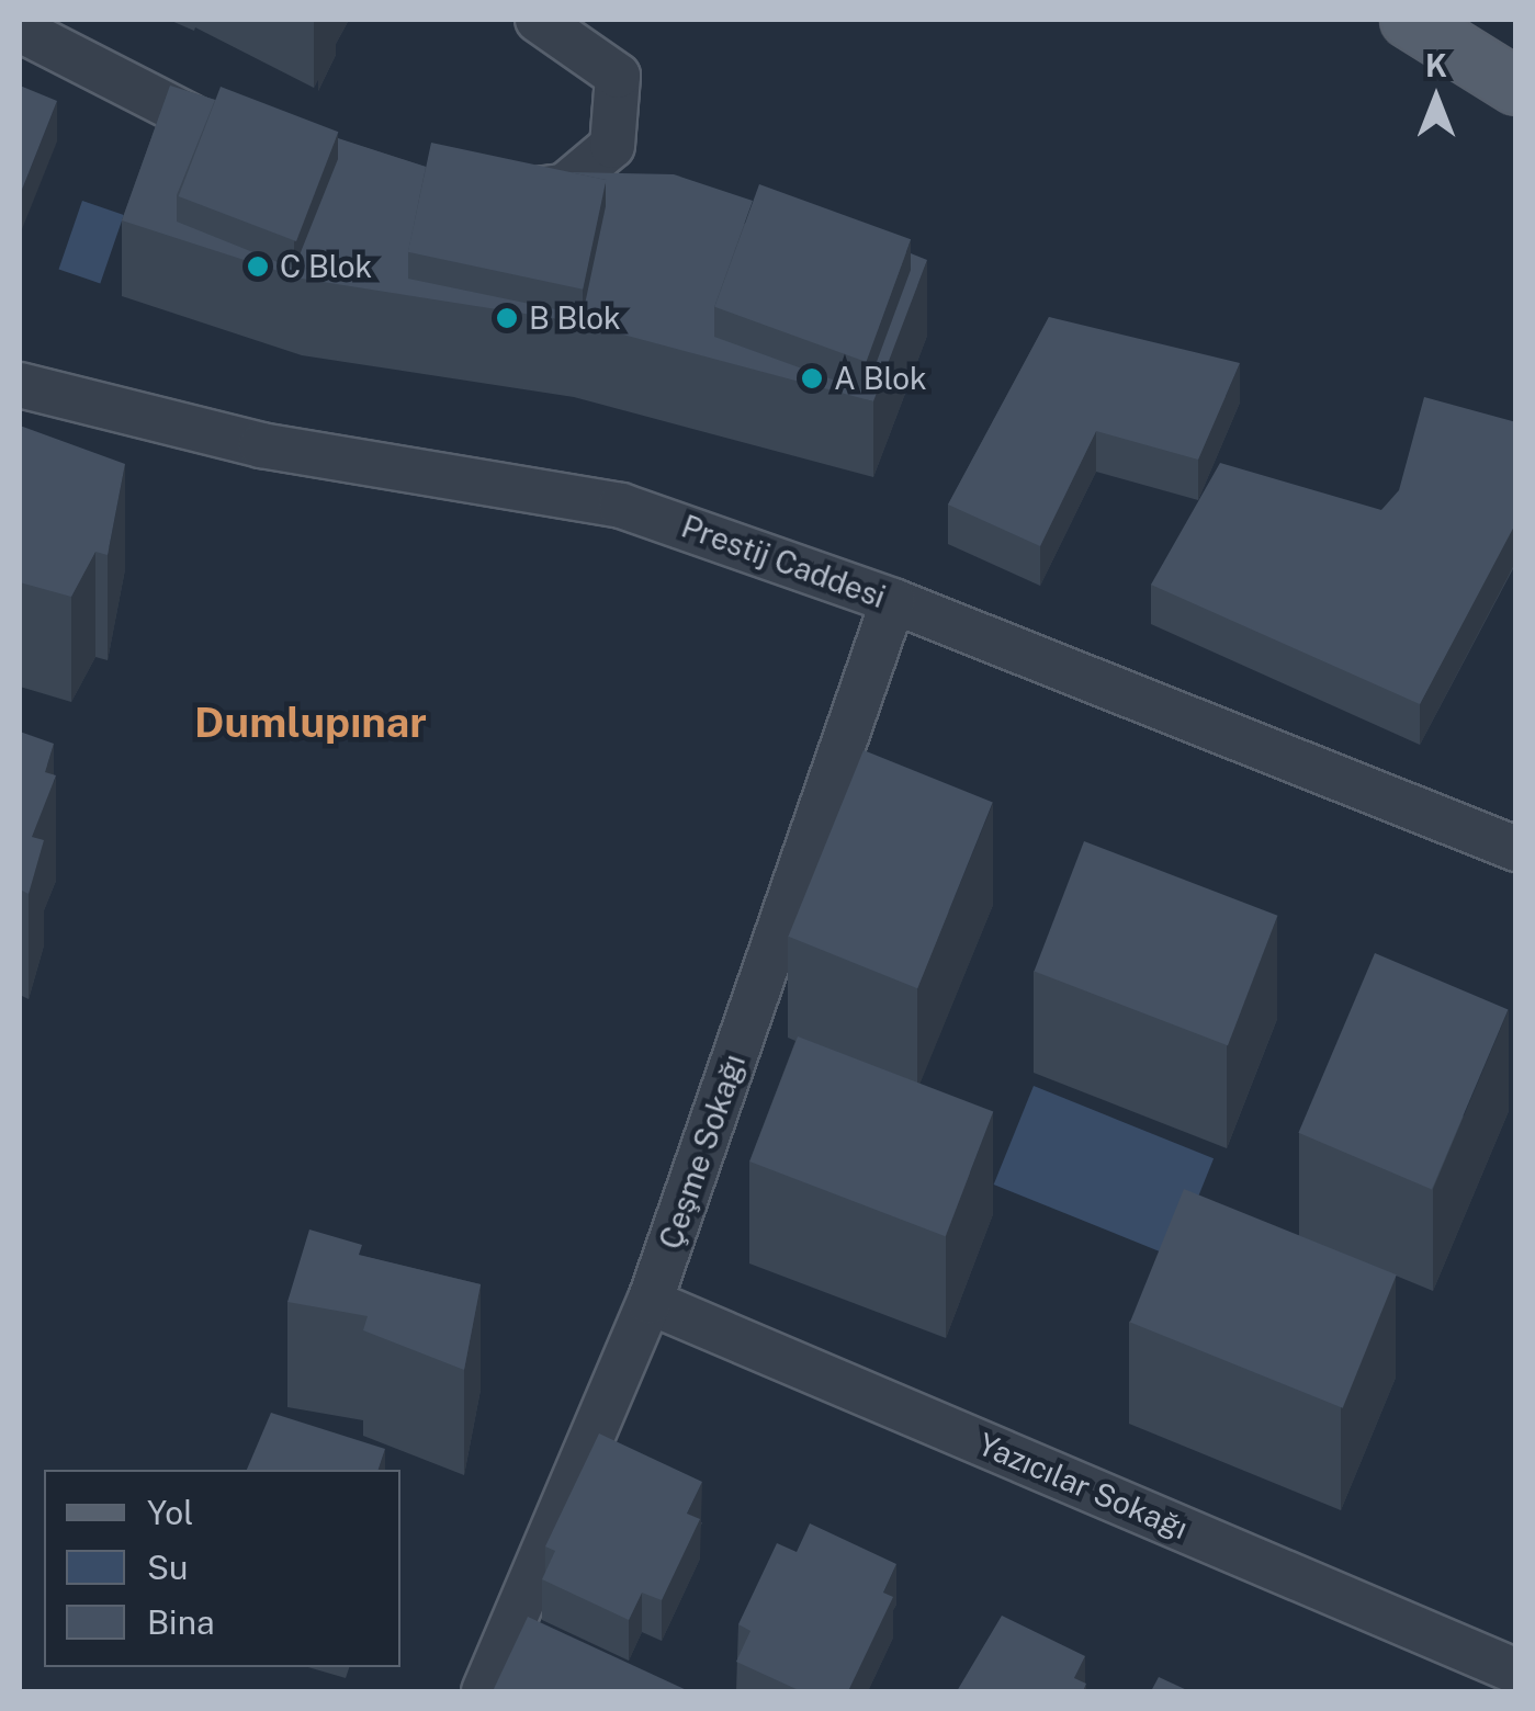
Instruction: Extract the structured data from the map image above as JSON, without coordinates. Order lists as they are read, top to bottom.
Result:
{
  "streets": {
    "street": ["Prestij Caddesi", "Çeşme Sokağı", "Yazıcılar Sokağı"]
  },
  "crossings": [
    ["Prestij Caddesi", "Çeşme Sokağı"],
    ["Çeşme Sokağı", "Yazıcılar Sokağı"]
  ],
  "districts": ["Dumlupınar"],
  "places": ["C Blok", "B Blok", "A Blok"],
  "legend": ["Yol", "Su", "Bina"],
  "north": "top"
}
